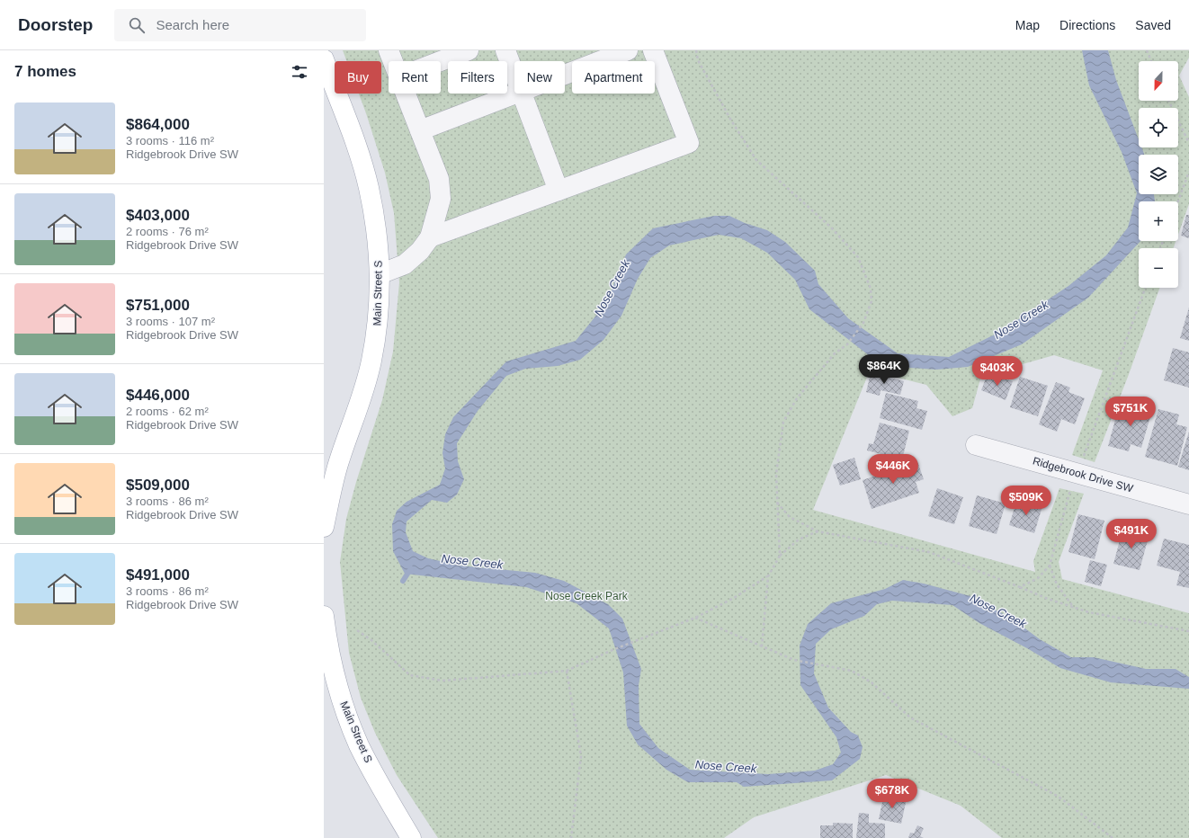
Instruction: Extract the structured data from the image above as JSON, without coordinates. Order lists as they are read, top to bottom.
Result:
{
  "streets": {
    "main road": ["Main Street S"],
    "street": ["Ridgebrook Drive SW"]
  },
  "water": ["Nose Creek"],
  "parks": ["Nose Creek Park"],
  "north": "bottom",
  "page": {
    "header": "Doorstep",
    "search": "Search here",
    "nav": ["Map", "Directions", "Saved"],
    "heading": "7 homes",
    "map_buttons": ["+", "−"],
    "chip": [
      "Buy",
      "Rent",
      "Filters",
      "New",
      "Apartment"
    ],
    "list": [
      {
        "name": "$864,000",
        "note": "3 rooms · 116 m² · Ridgebrook Drive SW"
      },
      {
        "name": "$403,000",
        "note": "2 rooms · 76 m² · Ridgebrook Drive SW"
      },
      {
        "name": "$751,000",
        "note": "3 rooms · 107 m² · Ridgebrook Drive SW"
      },
      {
        "name": "$446,000",
        "note": "2 rooms · 62 m² · Ridgebrook Drive SW"
      },
      {
        "name": "$509,000",
        "note": "3 rooms · 86 m² · Ridgebrook Drive SW"
      },
      {
        "name": "$491,000",
        "note": "3 rooms · 86 m² · Ridgebrook Drive SW"
      }
    ],
    "price": [
      "$864K",
      "$403K",
      "$751K",
      "$446K",
      "$509K",
      "$491K",
      "$678K"
    ]
  }
}
